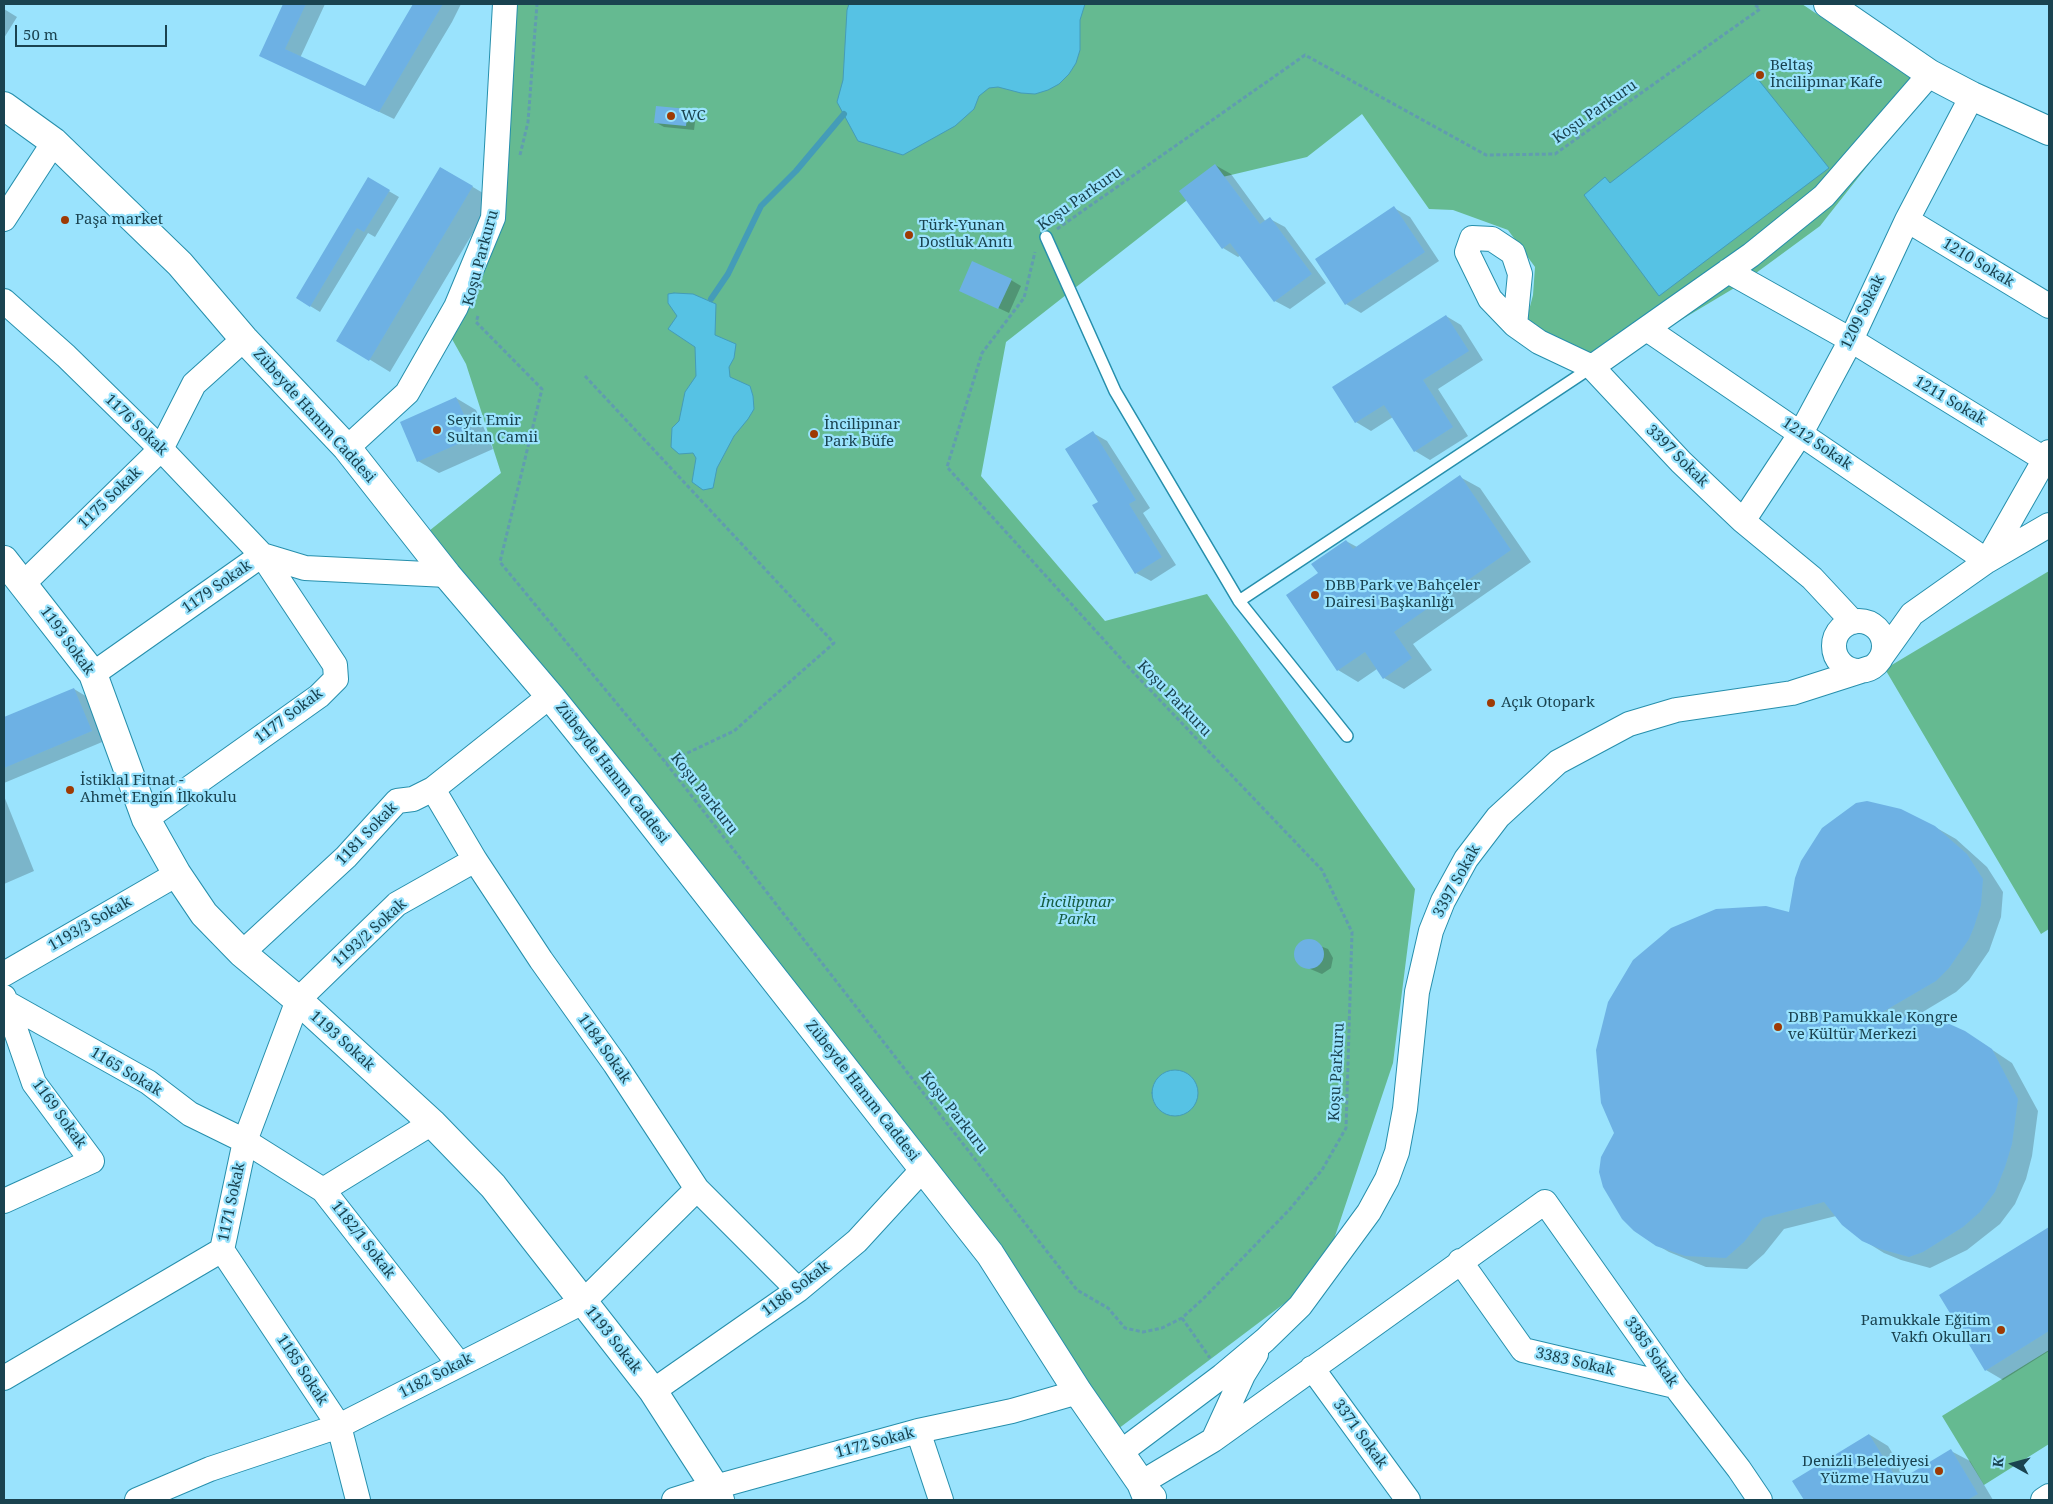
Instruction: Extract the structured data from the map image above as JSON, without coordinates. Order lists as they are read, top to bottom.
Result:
{
  "streets": {
    "main road": ["Zübeyde Hanım Caddesi", "1193 Sokak"],
    "street": [
      "1210 Sokak",
      "1209 Sokak",
      "1211 Sokak",
      "1176 Sokak",
      "1212 Sokak",
      "3397 Sokak",
      "1175 Sokak",
      "1179 Sokak",
      "1177 Sokak",
      "1181 Sokak",
      "1193/3 Sokak",
      "1193/2 Sokak",
      "1184 Sokak",
      "1165 Sokak",
      "1169 Sokak",
      "1171 Sokak",
      "1182/1 Sokak",
      "1186 Sokak",
      "3385 Sokak",
      "3383 Sokak",
      "1185 Sokak",
      "1182 Sokak",
      "3371 Sokak",
      "1172 Sokak"
    ],
    "path": ["Koşu Parkuru"]
  },
  "crossings": [
    ["1210 Sokak", "1209 Sokak"],
    ["1209 Sokak", "1211 Sokak"],
    ["1209 Sokak", "1212 Sokak"],
    ["1209 Sokak", "3397 Sokak"],
    ["Zübeyde Hanım Caddesi", "1175 Sokak"],
    ["Zübeyde Hanım Caddesi", "1179 Sokak"],
    ["Zübeyde Hanım Caddesi", "1181 Sokak"],
    ["Zübeyde Hanım Caddesi", "1186 Sokak"],
    ["Zübeyde Hanım Caddesi", "1172 Sokak"],
    ["1176 Sokak", "1175 Sokak"],
    ["1176 Sokak", "1179 Sokak"],
    ["1176 Sokak", "1177 Sokak"],
    ["1175 Sokak", "1193 Sokak"],
    ["1179 Sokak", "1193 Sokak"],
    ["1179 Sokak", "1177 Sokak"],
    ["1193 Sokak", "1177 Sokak"],
    ["1193 Sokak", "1181 Sokak"],
    ["1193 Sokak", "1193/3 Sokak"],
    ["1193 Sokak", "1193/2 Sokak"],
    ["1193 Sokak", "1171 Sokak"],
    ["1193 Sokak", "1186 Sokak"],
    ["1193 Sokak", "1182 Sokak"],
    ["1193 Sokak", "1172 Sokak"],
    ["1181 Sokak", "1184 Sokak"],
    ["1193/2 Sokak", "1184 Sokak"],
    ["1193/2 Sokak", "1171 Sokak"],
    ["1184 Sokak", "1186 Sokak"],
    ["1184 Sokak", "1182 Sokak"],
    ["1165 Sokak", "1169 Sokak"],
    ["1165 Sokak", "1171 Sokak"],
    ["1165 Sokak", "1182/1 Sokak"],
    ["1171 Sokak", "1182/1 Sokak"],
    ["1171 Sokak", "1185 Sokak"],
    ["1182/1 Sokak", "1182 Sokak"],
    ["3385 Sokak", "3383 Sokak"],
    ["1185 Sokak", "1182 Sokak"]
  ],
  "parks": ["İncilipınar Parkı"],
  "places": [
    "Beltaş İncilipınar Kafe",
    "WC",
    "Paşa market",
    "Türk-Yunan Dostluk Anıtı",
    "Seyit Emir Sultan Camii",
    "İncilipınar Park Büfe",
    "DBB Park ve Bahçeler Dairesi Başkanlığı",
    "Açık Otopark",
    "İstiklal Fitnat - Ahmet Engin İlkokulu",
    "DBB Pamukkale Kongre ve Kültür Merkezi",
    "Pamukkale Eğitim Vakfı Okulları",
    "Denizli Belediyesi Yüzme Havuzu"
  ],
  "scale_bar": "50 m",
  "north": "left"
}
